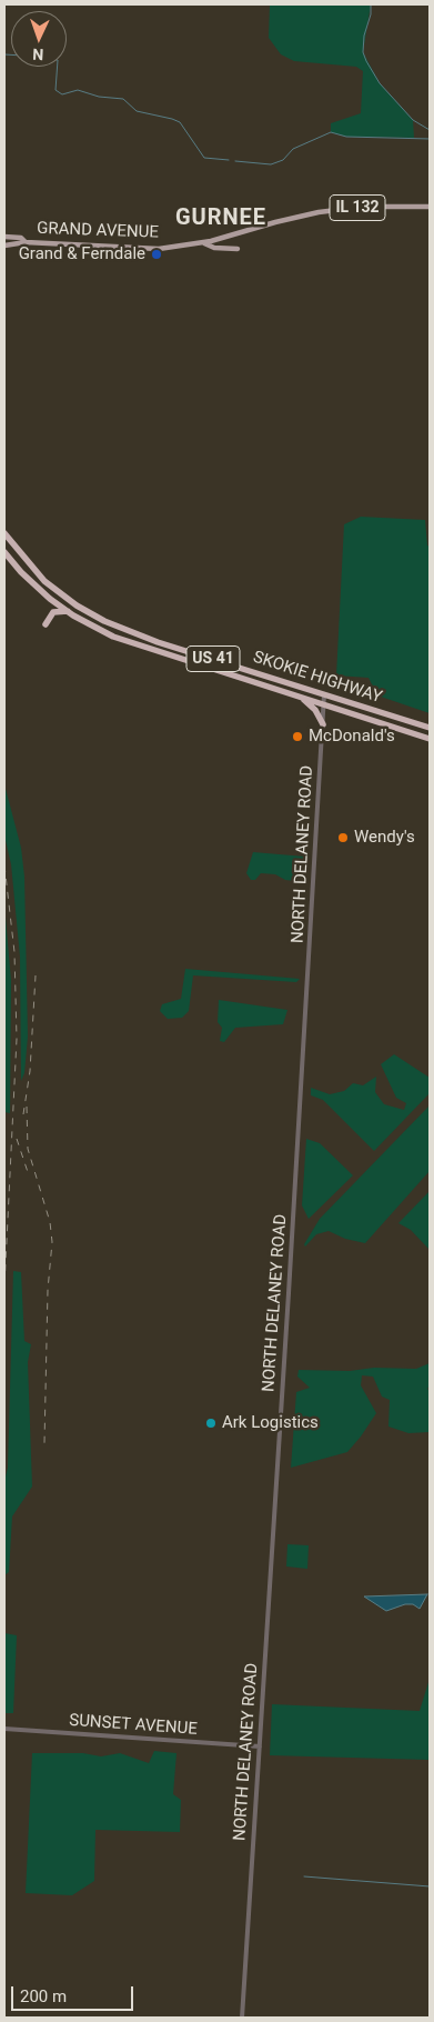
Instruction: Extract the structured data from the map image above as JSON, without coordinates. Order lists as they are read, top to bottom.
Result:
{
  "streets": {
    "highway": ["US 41", "SKOKIE HIGHWAY"],
    "main road": ["IL 132", "GRAND AVENUE"],
    "street": ["NORTH DELANEY ROAD", "SUNSET AVENUE"]
  },
  "crossings": [
    ["SKOKIE HIGHWAY", "NORTH DELANEY ROAD"],
    ["NORTH DELANEY ROAD", "SUNSET AVENUE"]
  ],
  "districts": ["GURNEE"],
  "places": [
    "Grand & Ferndale",
    "McDonald's",
    "Wendy's",
    "Ark Logistics"
  ],
  "scale_bar": "200 m",
  "north": "bottom"
}
